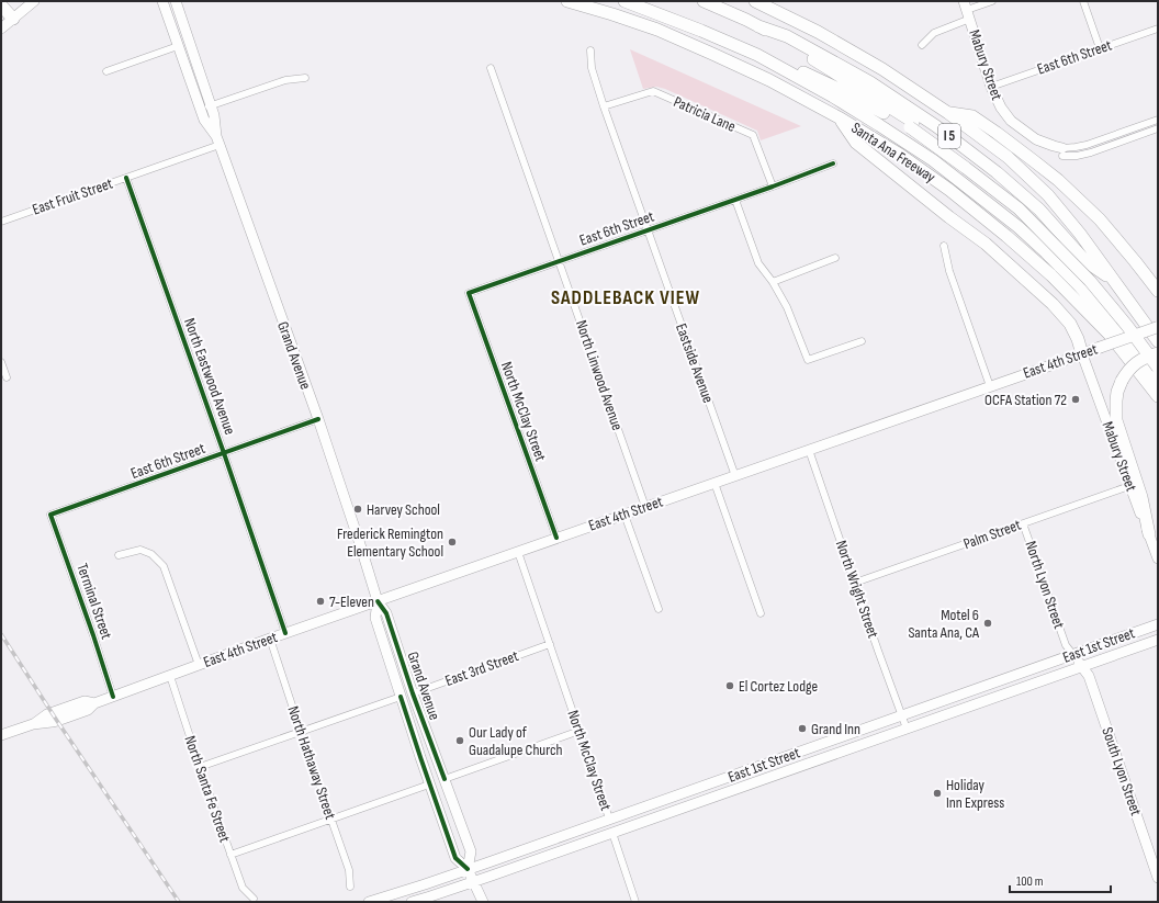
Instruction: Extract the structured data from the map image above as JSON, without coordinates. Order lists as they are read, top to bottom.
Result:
{
  "streets": {
    "highway": ["I 5", "Santa Ana Freeway"],
    "main road": [
      "Mabury Street",
      "Grand Avenue",
      "East 4th Street",
      "North Lyon Street",
      "East 1st Street",
      "South Lyon Street"
    ],
    "street": [
      "East 6th Street",
      "Patricia Lane",
      "East Fruit Street",
      "Eastside Avenue",
      "North Linwood Avenue",
      "North Eastwood Avenue",
      "North McClay Street",
      "Palm Street",
      "North Wright Street",
      "Terminal Street",
      "East 3rd Street",
      "North Hathaway Street",
      "North Santa Fe Street"
    ]
  },
  "crossings": [
    ["East 6th Street", "Mabury Street"],
    ["East 6th Street", "Patricia Lane"],
    ["East 6th Street", "Grand Avenue"],
    ["East 6th Street", "Eastside Avenue"],
    ["East 6th Street", "North Linwood Avenue"],
    ["East 6th Street", "North Eastwood Avenue"],
    ["East 6th Street", "North McClay Street"],
    ["East 6th Street", "Terminal Street"],
    ["Mabury Street", "East 4th Street"],
    ["Mabury Street", "Palm Street"],
    ["Patricia Lane", "Eastside Avenue"],
    ["East Fruit Street", "Grand Avenue"],
    ["East Fruit Street", "North Eastwood Avenue"],
    ["Grand Avenue", "East 4th Street"],
    ["Grand Avenue", "East 1st Street"],
    ["Grand Avenue", "East 3rd Street"],
    ["East 4th Street", "Eastside Avenue"],
    ["East 4th Street", "North Linwood Avenue"],
    ["East 4th Street", "North Eastwood Avenue"],
    ["East 4th Street", "North McClay Street"],
    ["East 4th Street", "North Wright Street"],
    ["East 4th Street", "Terminal Street"],
    ["East 4th Street", "North Hathaway Street"],
    ["East 4th Street", "North Santa Fe Street"],
    ["North McClay Street", "East 1st Street"],
    ["North McClay Street", "East 3rd Street"],
    ["Palm Street", "North Lyon Street"],
    ["Palm Street", "North Wright Street"],
    ["North Lyon Street", "East 1st Street"],
    ["North Lyon Street", "South Lyon Street"],
    ["North Wright Street", "East 1st Street"],
    ["East 1st Street", "South Lyon Street"]
  ],
  "districts": ["SADDLEBACK VIEW"],
  "places": [
    "OCFA Station 72",
    "Harvey School",
    "Frederick Remington Elementary School",
    "7-Eleven",
    "Motel 6 Santa Ana, CA",
    "El Cortez Lodge",
    "Grand Inn",
    "Our Lady of Guadalupe Church",
    "Holiday Inn Express"
  ],
  "scale_bar": "100 m"
}
